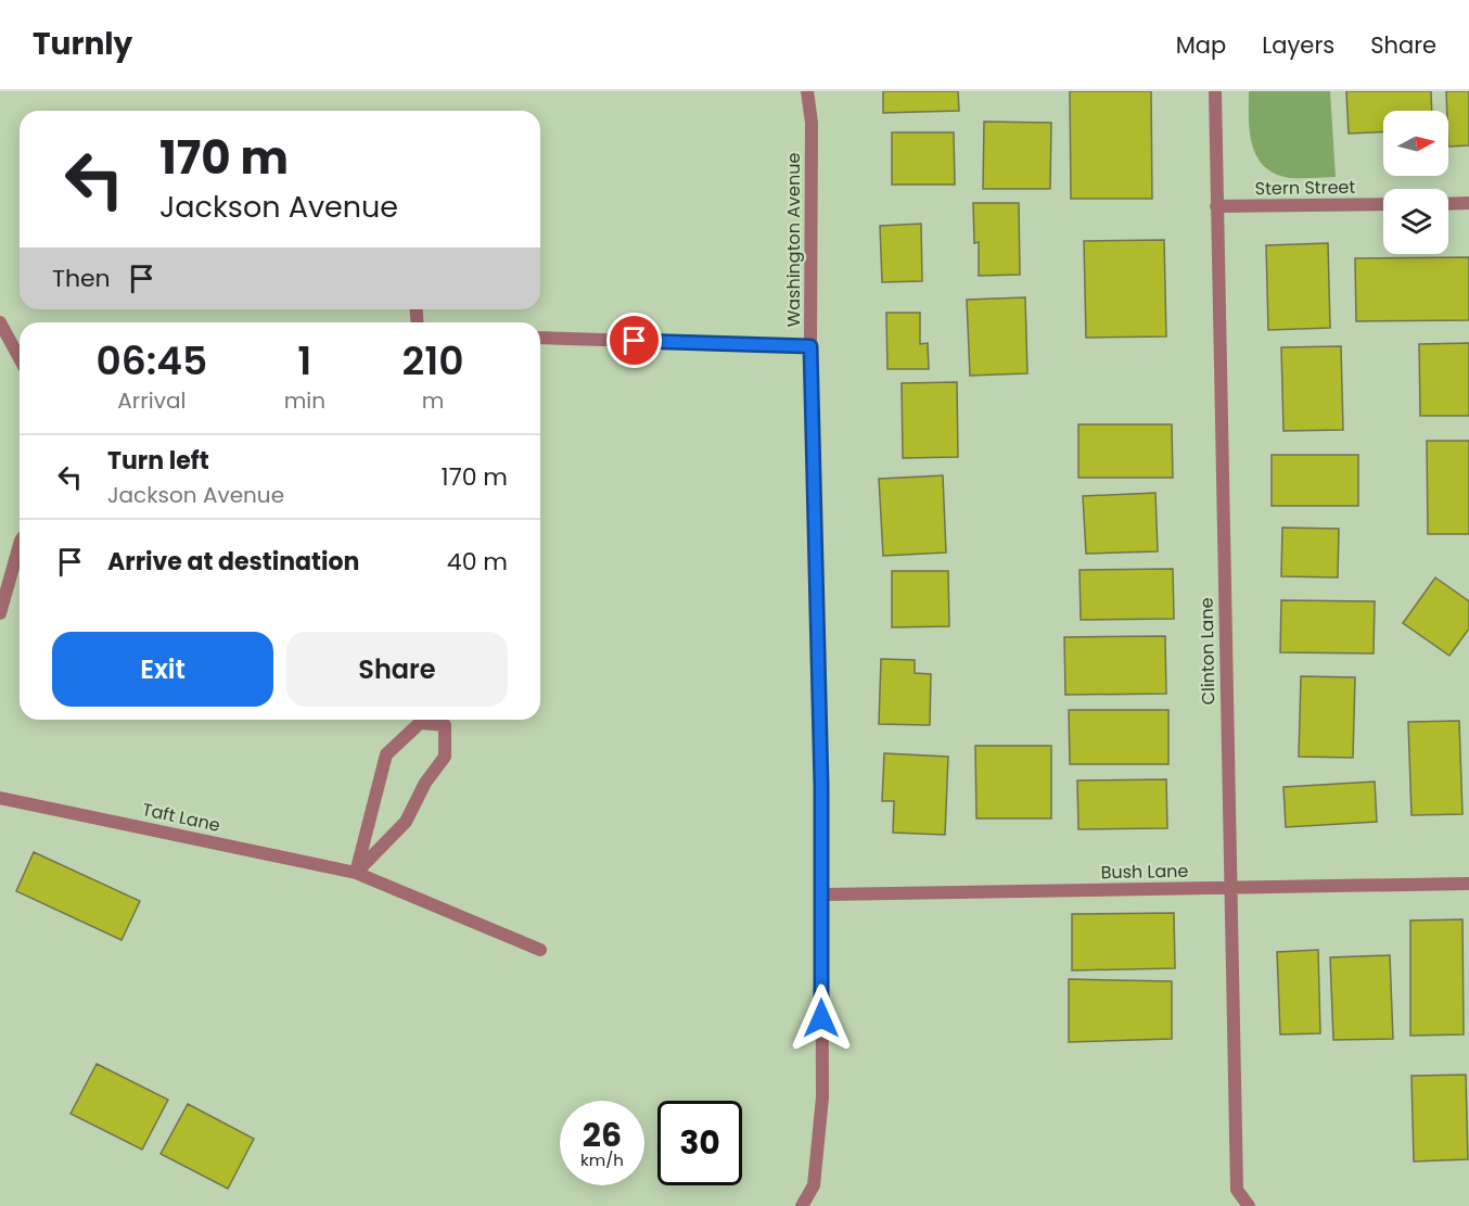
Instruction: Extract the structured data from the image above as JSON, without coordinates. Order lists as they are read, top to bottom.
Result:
{
  "streets": {
    "street": [
      "Stern Street",
      "Washington Avenue",
      "Clinton Lane",
      "Taft Lane",
      "Bush Lane"
    ]
  },
  "crossings": [
    ["Stern Street", "Clinton Lane"],
    ["Washington Avenue", "Bush Lane"],
    ["Clinton Lane", "Bush Lane"]
  ],
  "north": "right",
  "page": {
    "header": "Turnly",
    "nav": ["Map", "Layers", "Share"],
    "turn": ["170 m", "Jackson Avenue"],
    "then": "Then",
    "eta": [
      "06:45",
      "Arrival",
      "1",
      "min",
      "210",
      "m"
    ],
    "list": [
      {
        "name": "Turn left",
        "note": "Jackson Avenue",
        "value": "170 m"
      },
      {
        "name": "Arrive at destination",
        "value": "40 m"
      }
    ],
    "buttons": ["Exit", "Share"],
    "speed": "26 km/h",
    "limit": "30"
  }
}
